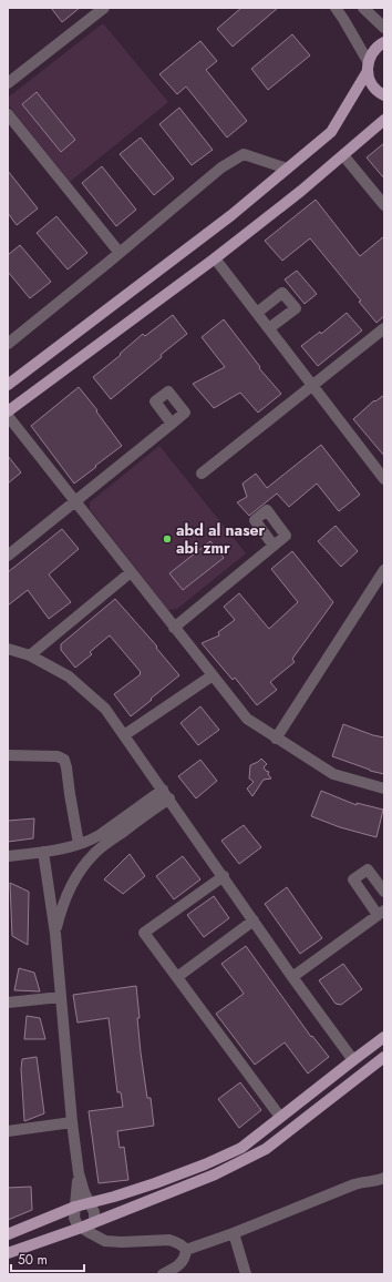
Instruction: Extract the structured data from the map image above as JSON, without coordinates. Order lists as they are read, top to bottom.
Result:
{
  "places": ["abd al naser abi zmr"],
  "scale_bar": "50 m"
}
